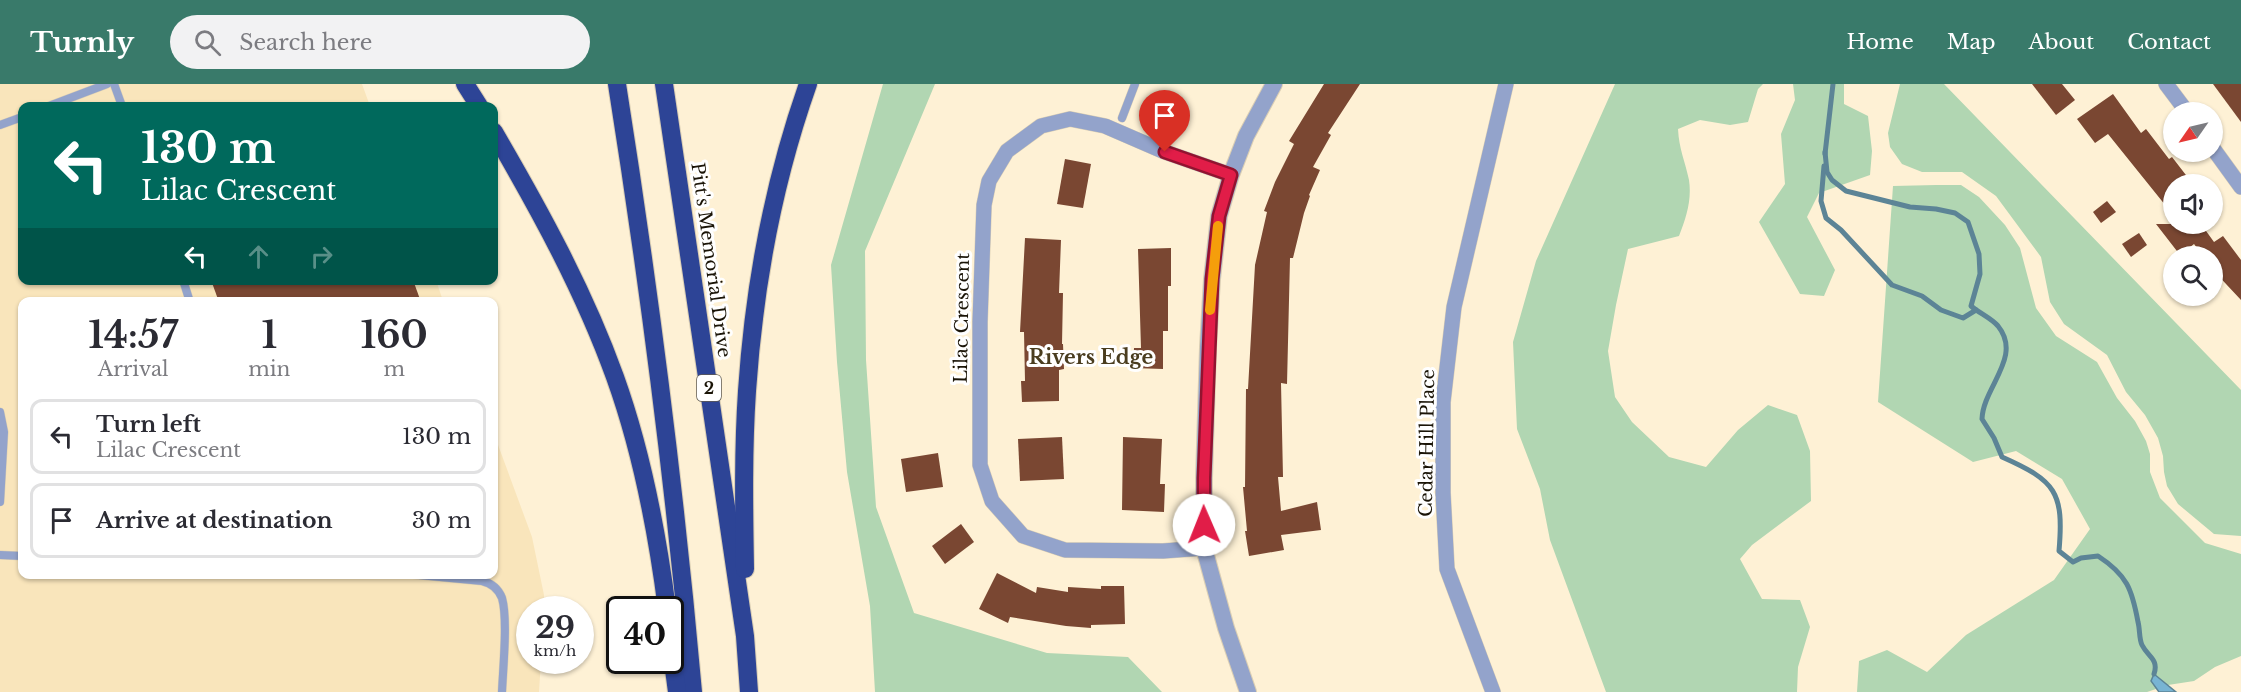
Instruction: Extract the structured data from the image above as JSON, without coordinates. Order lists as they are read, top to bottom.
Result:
{
  "streets": {
    "highway": ["Pitt's Memorial Drive", "2"],
    "street": ["Lilac Crescent", "Cedar Hill Place"]
  },
  "districts": ["Rivers Edge"],
  "north": "bottom left",
  "page": {
    "header": "Turnly",
    "search": "Search here",
    "nav": [
      "Home",
      "Map",
      "About",
      "Contact"
    ],
    "turn": ["130 m", "Lilac Crescent"],
    "eta": [
      "14:57",
      "Arrival",
      "1",
      "min",
      "160",
      "m"
    ],
    "list": [
      {
        "name": "Turn left",
        "note": "Lilac Crescent",
        "value": "130 m"
      },
      {
        "name": "Arrive at destination",
        "value": "30 m"
      }
    ],
    "speed": "29 km/h",
    "limit": "40"
  }
}
